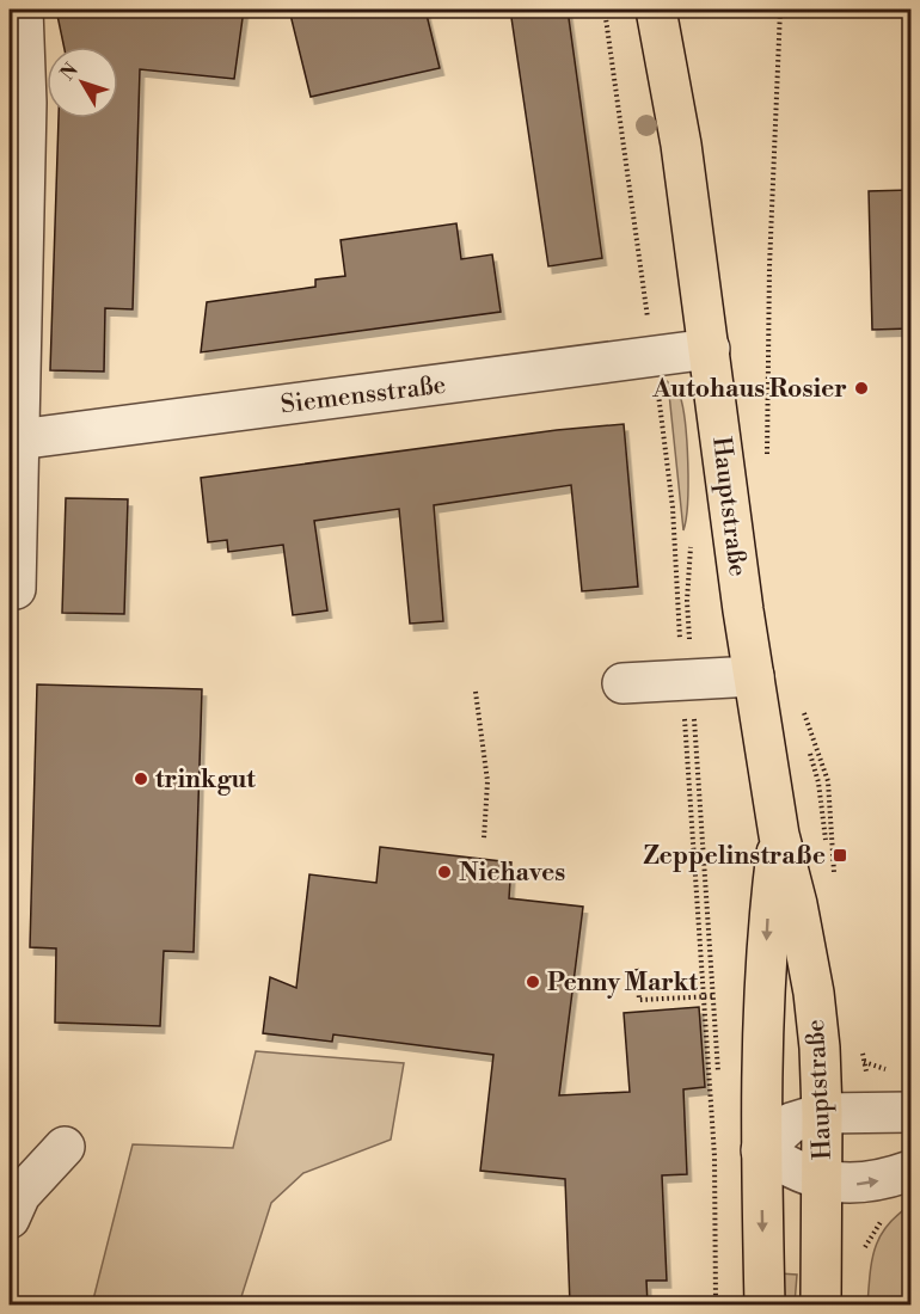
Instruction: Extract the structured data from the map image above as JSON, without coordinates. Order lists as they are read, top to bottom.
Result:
{
  "streets": {
    "main road": ["Hauptstraße"],
    "street": ["Siemensstraße"]
  },
  "crossings": [
    ["Siemensstraße", "Hauptstraße"]
  ],
  "places": {
    "other": [
      "Autohaus Rosier",
      "trinkgut",
      "Niehaves",
      "Penny Markt"
    ],
    "transit": ["Zeppelinstraße"]
  },
  "north": "top left"
}
